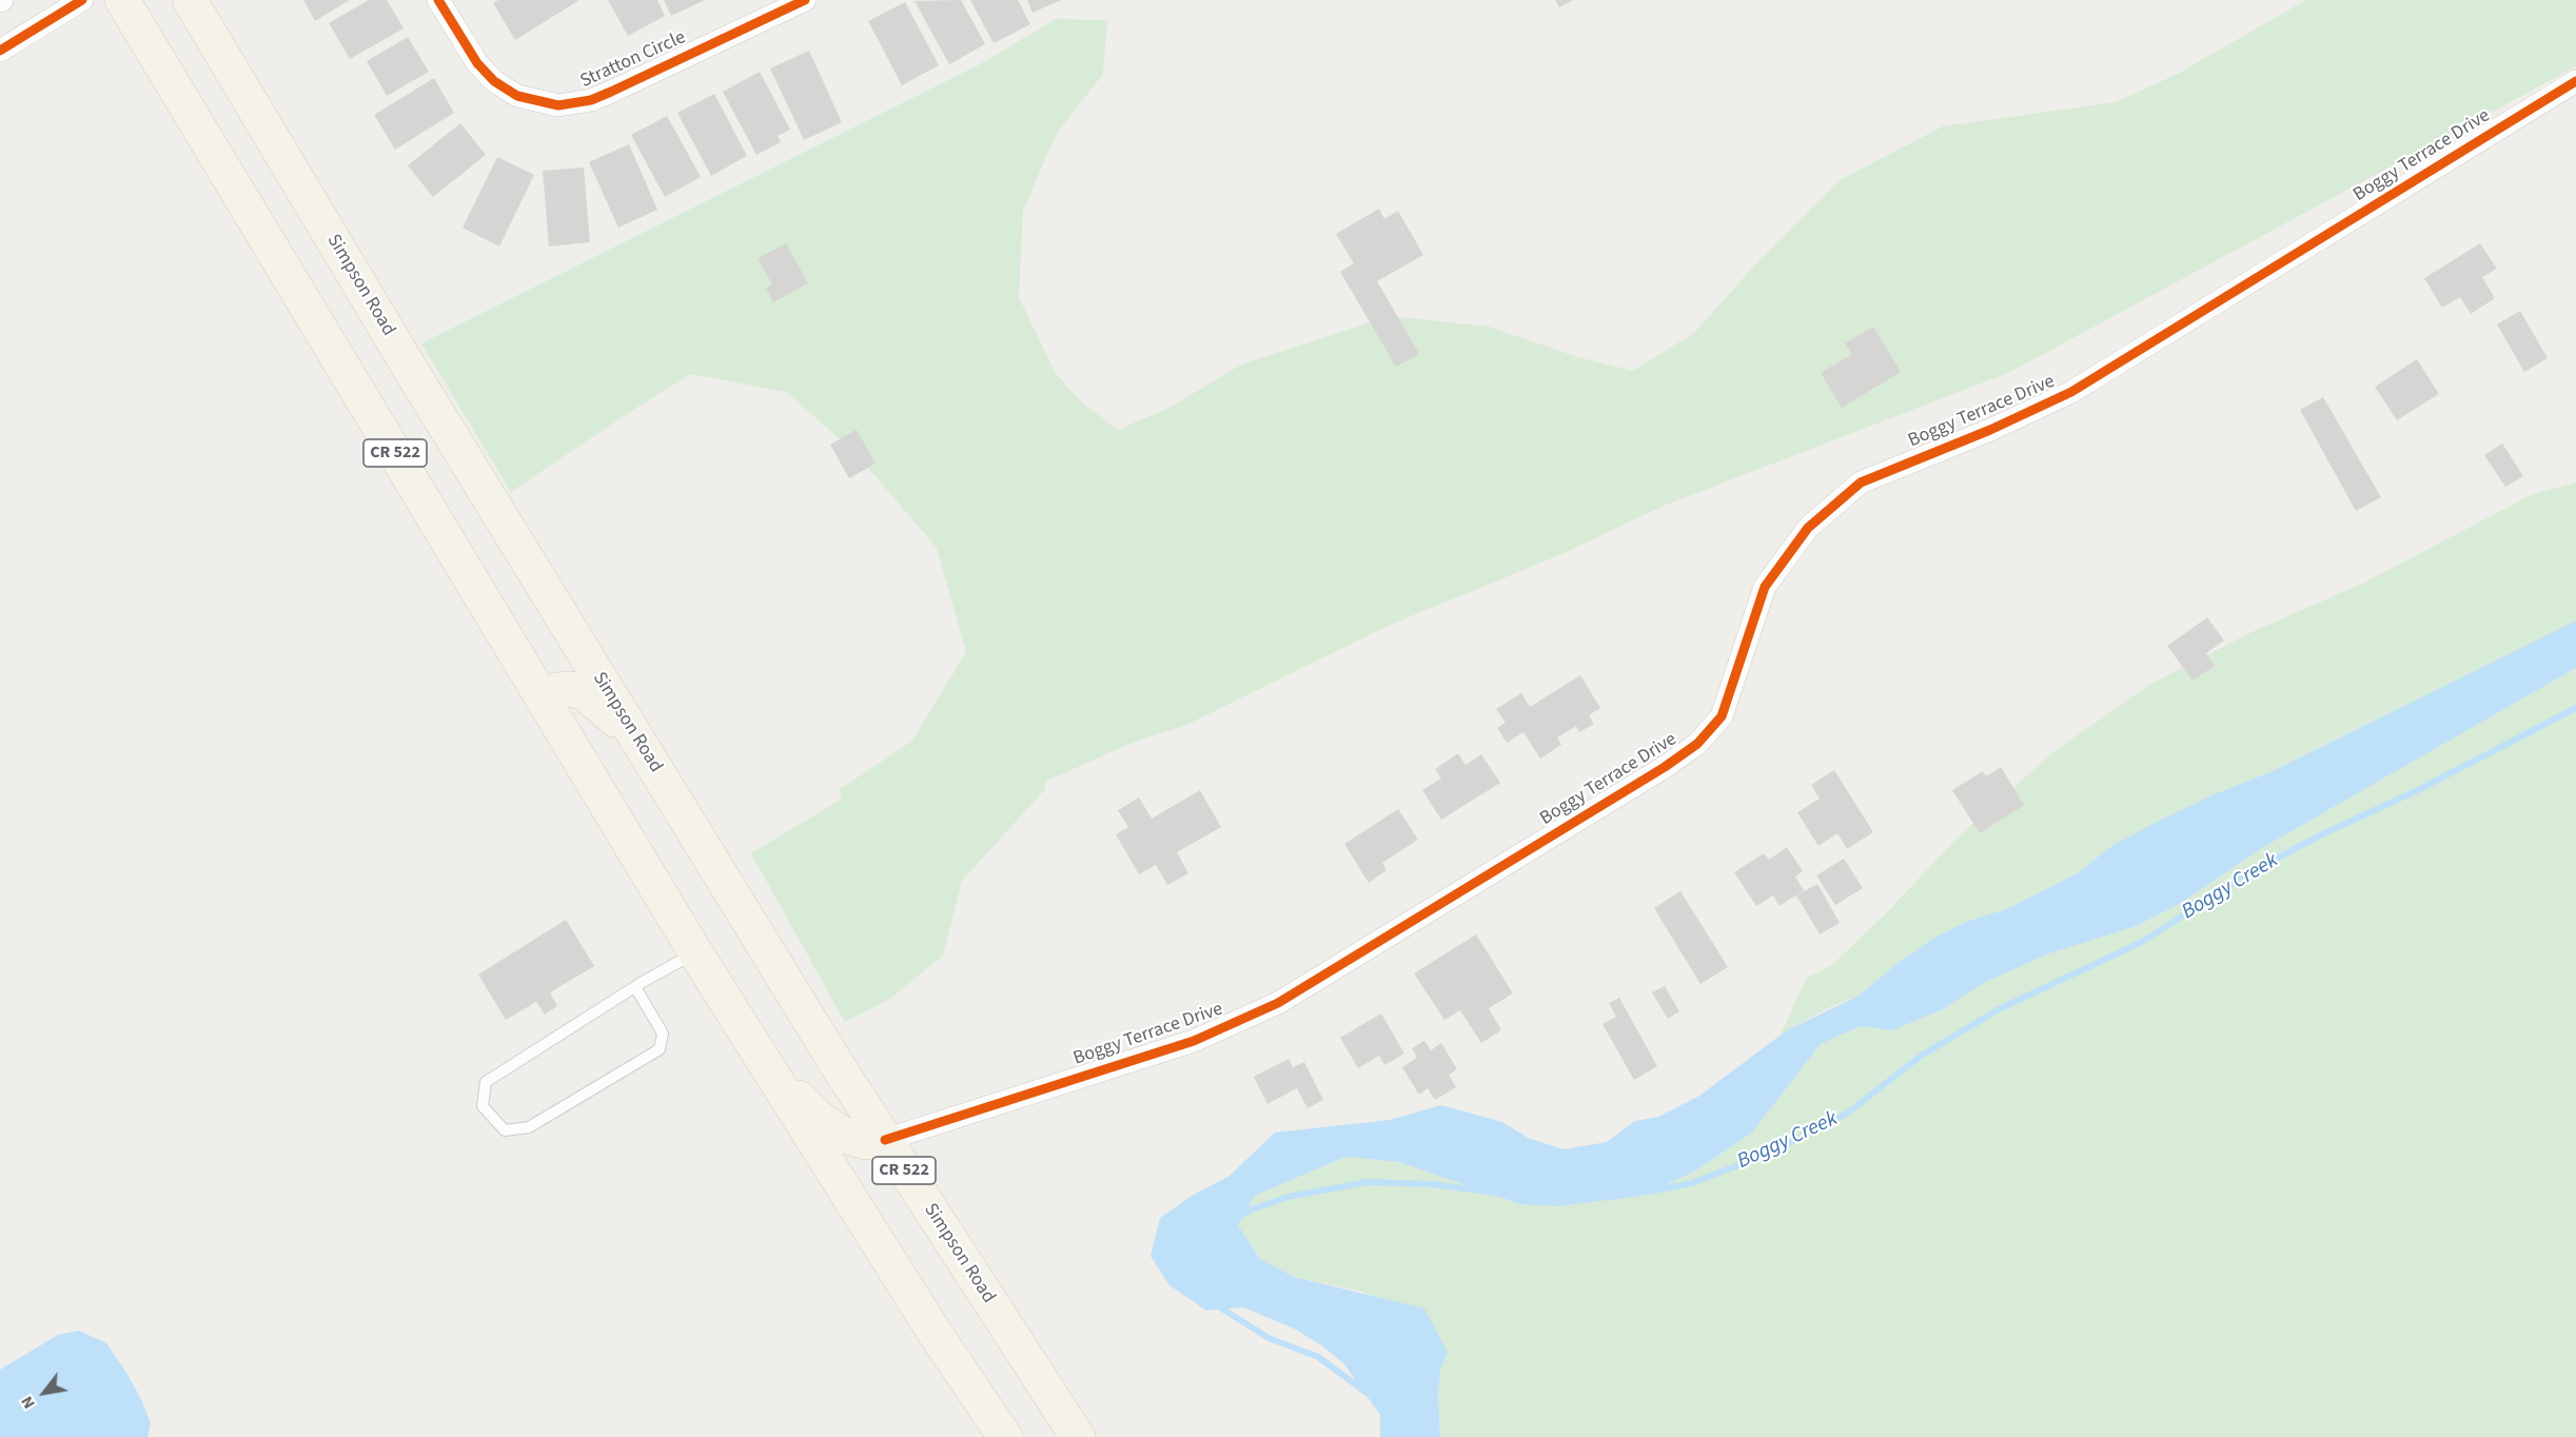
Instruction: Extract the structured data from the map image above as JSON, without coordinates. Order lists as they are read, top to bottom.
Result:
{
  "streets": {
    "main road": ["Simpson Road", "CR 522"],
    "street": ["Stratton Circle", "Boggy Terrace Drive"]
  },
  "crossings": [
    ["Boggy Terrace Drive", "Simpson Road"]
  ],
  "water": ["Boggy Creek"],
  "north": "bottom left"
}
